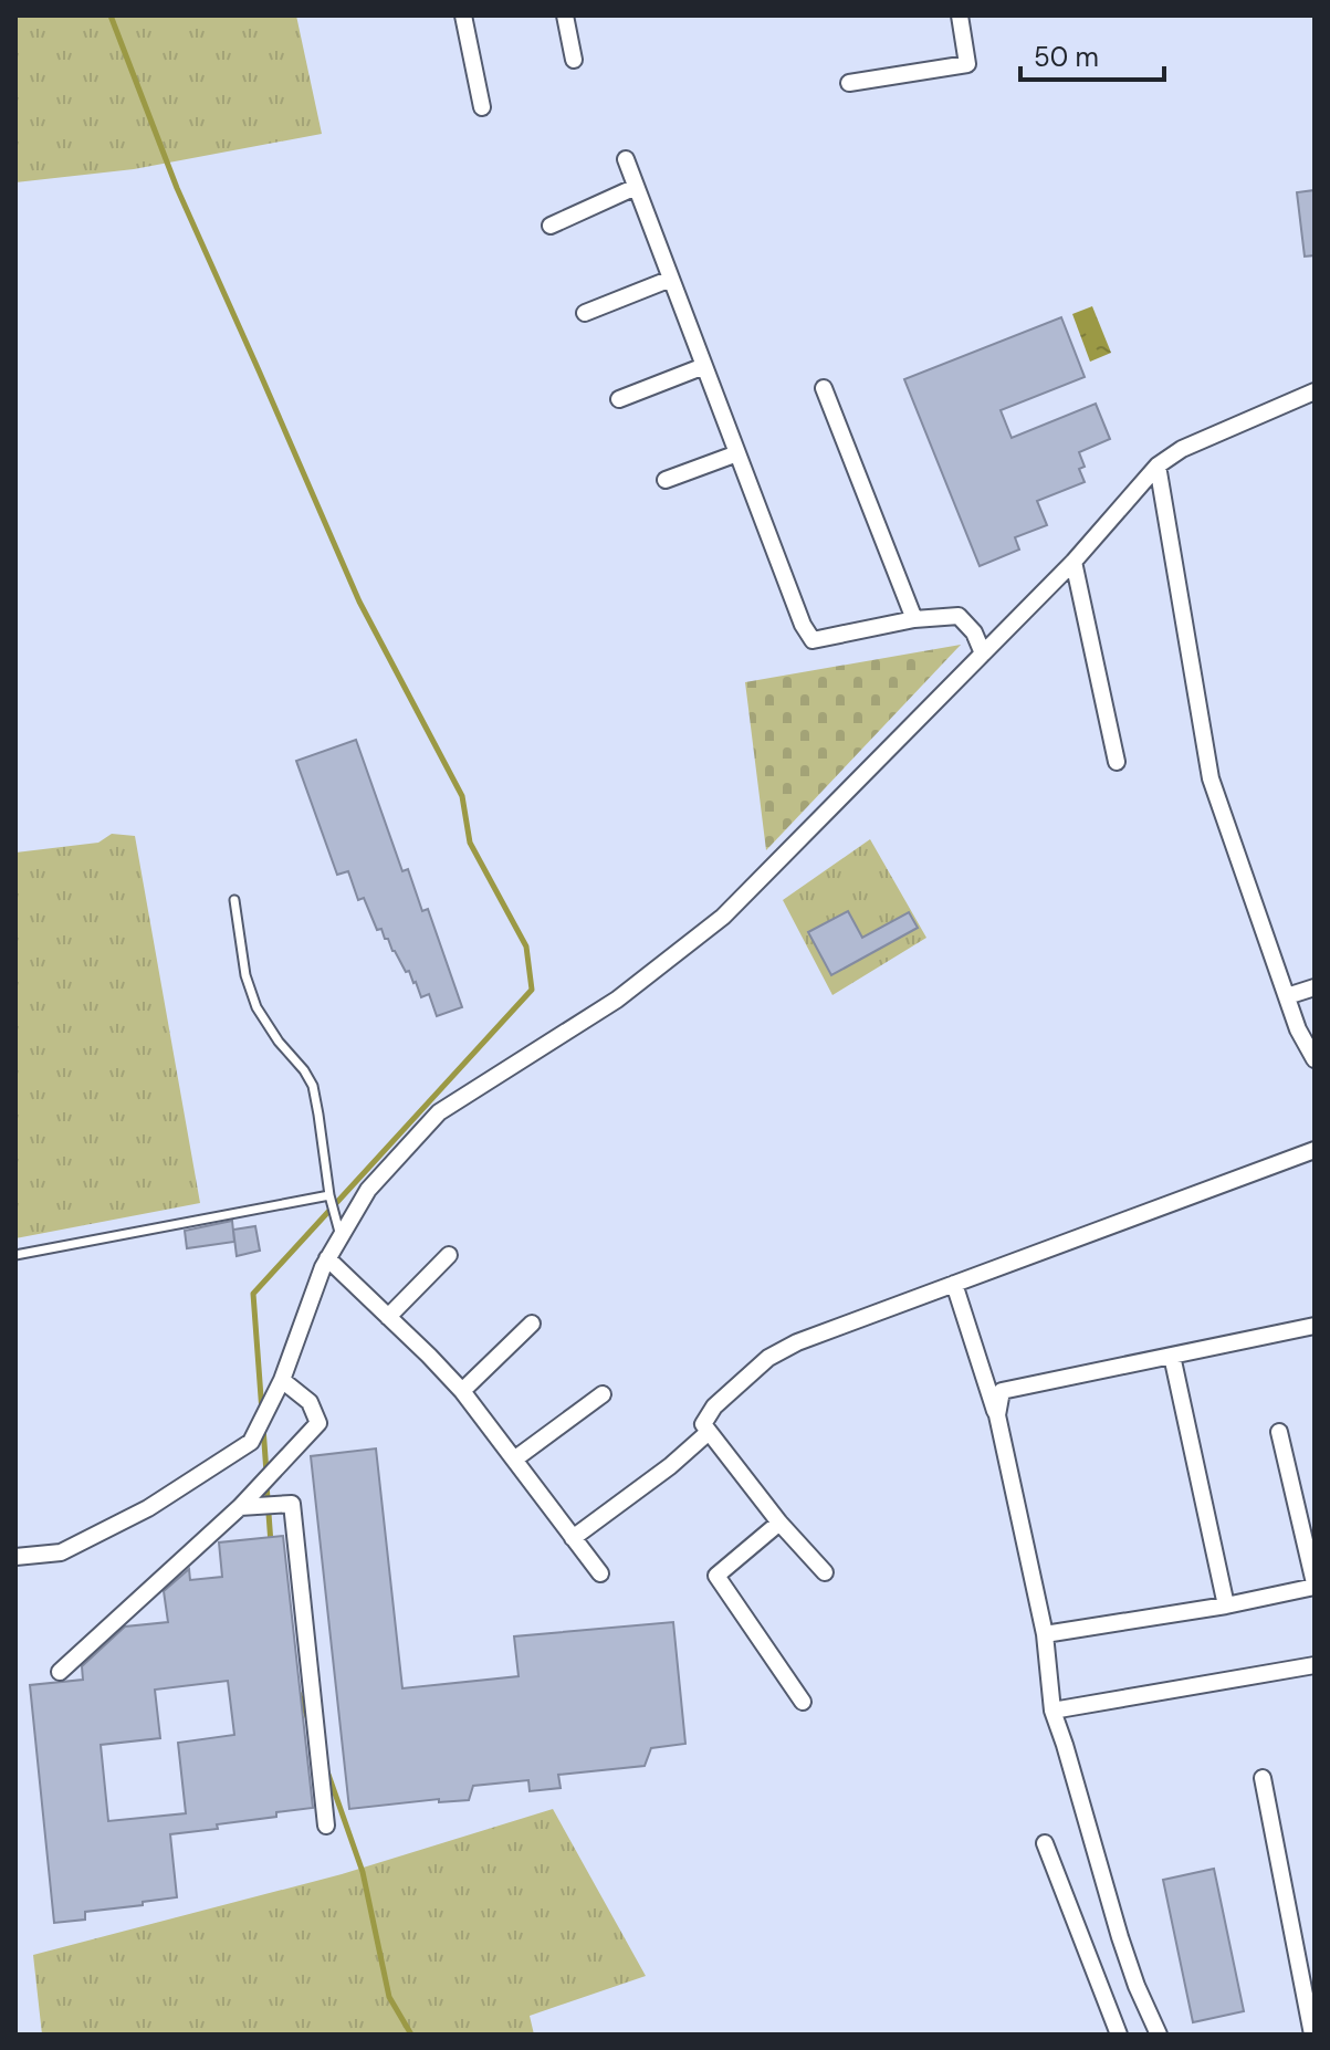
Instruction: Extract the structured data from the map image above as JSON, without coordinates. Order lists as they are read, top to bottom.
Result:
{
  "scale_bar": "50 m"
}
